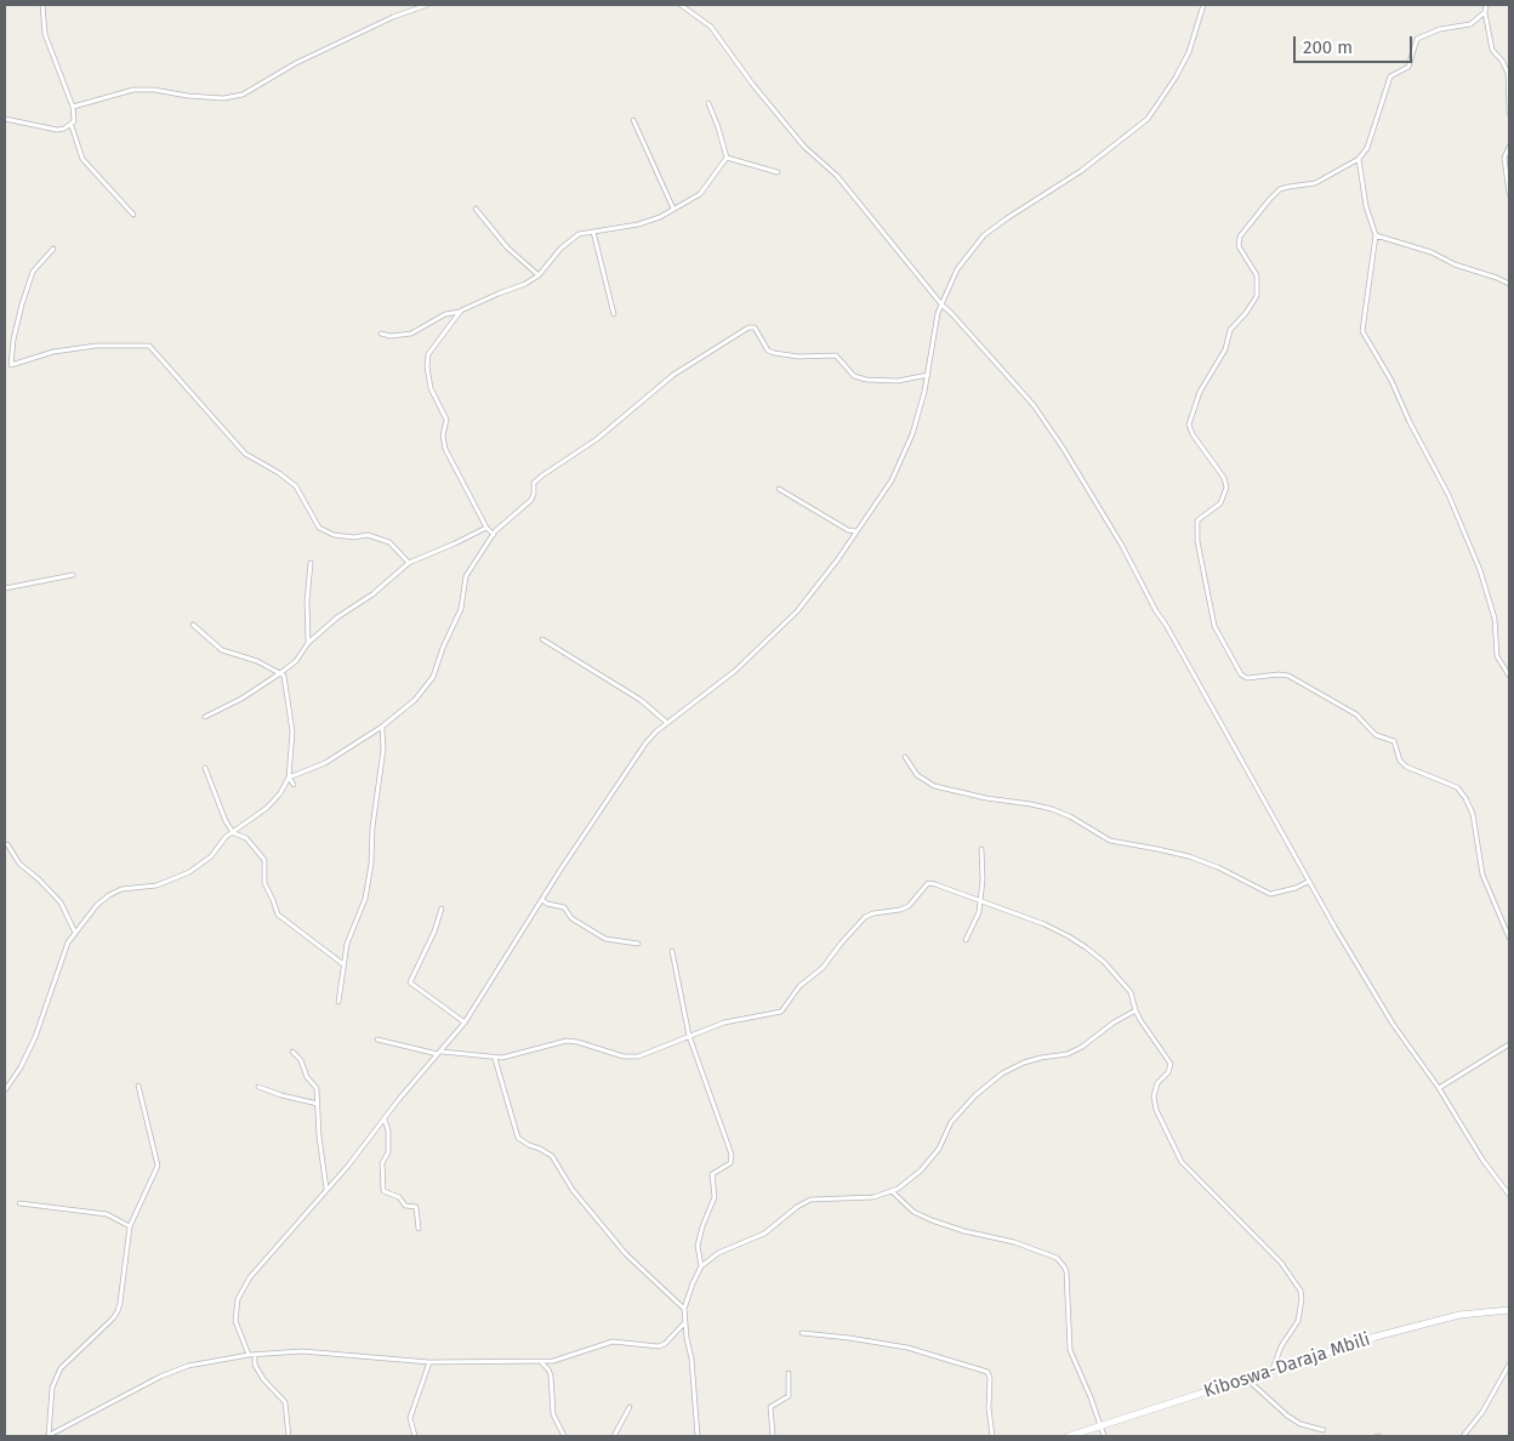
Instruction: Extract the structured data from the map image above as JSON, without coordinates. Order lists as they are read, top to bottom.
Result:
{
  "streets": {
    "main road": ["Kiboswa-Daraja Mbili"]
  },
  "scale_bar": "200 m"
}
